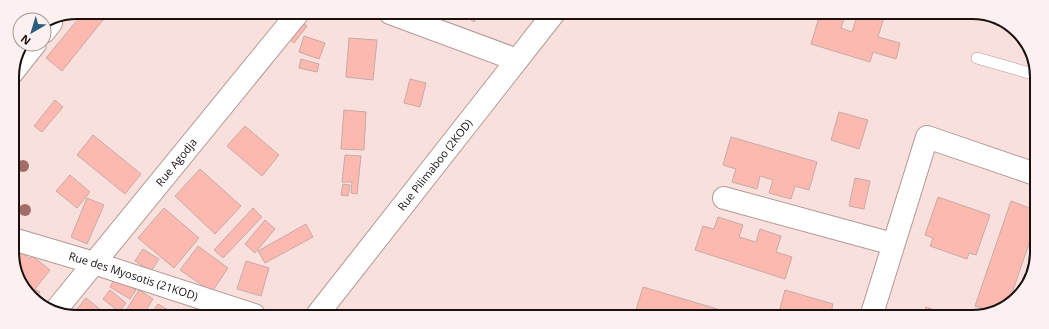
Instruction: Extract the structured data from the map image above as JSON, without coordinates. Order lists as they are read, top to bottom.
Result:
{
  "streets": {
    "street": ["Rue Agodja", "Rue Pilimaboo (2KOD)", "Rue des Myosotis (21KOD)"]
  },
  "crossings": [
    ["Rue Agodja", "Rue des Myosotis (21KOD)"]
  ],
  "north": "bottom left"
}
